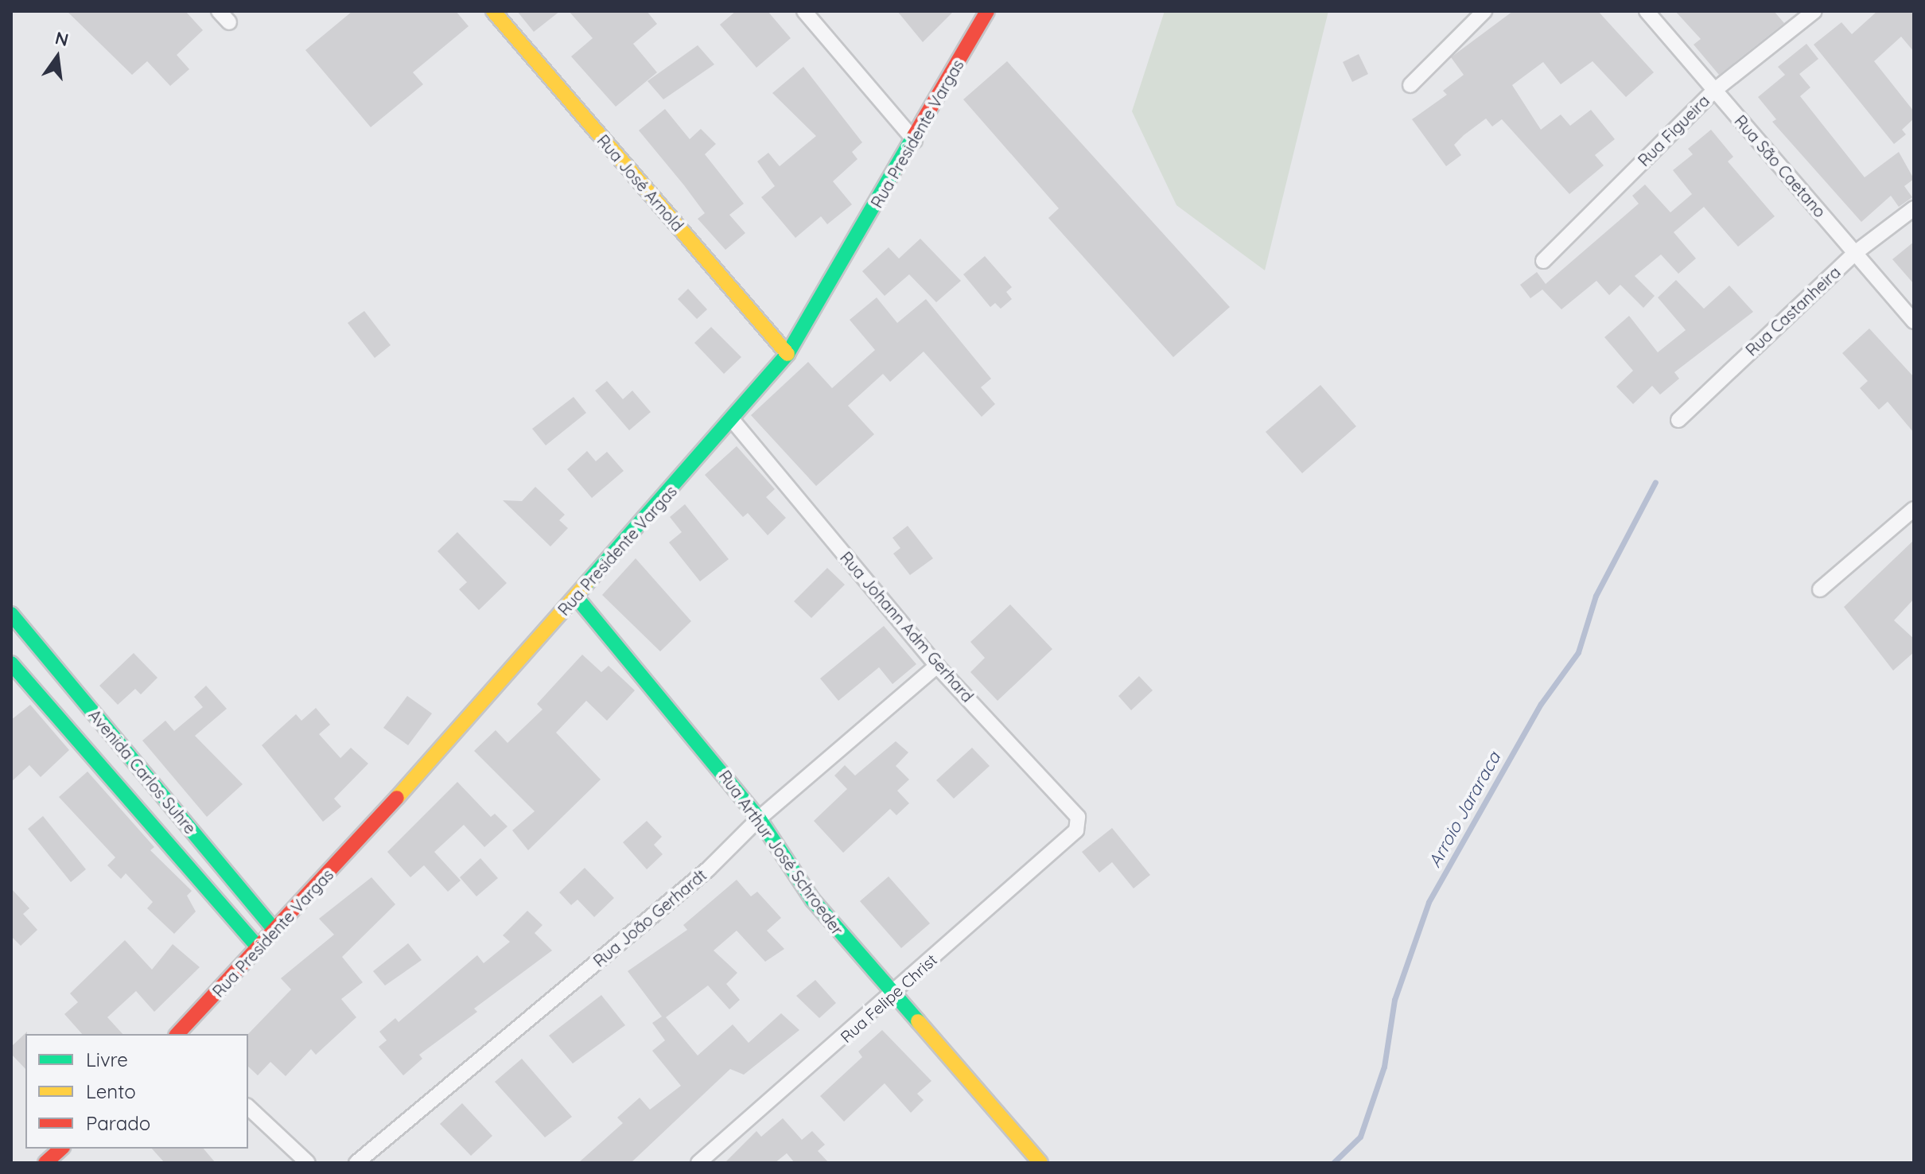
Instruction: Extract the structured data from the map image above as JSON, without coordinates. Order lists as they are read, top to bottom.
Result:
{
  "streets": {
    "street": [
      "Rua Figueira",
      "Rua Presidente Vargas",
      "Rua São Caetano",
      "Rua José Arnold",
      "Rua Castanheira",
      "Rua Johann Adm Gerhard",
      "Avenida Carlos Suhre",
      "Rua Arthur José Schroeder",
      "Rua João Gerhardt",
      "Rua Felipe Christ"
    ]
  },
  "crossings": [
    ["Rua Figueira", "Rua São Caetano"],
    ["Rua Presidente Vargas", "Rua José Arnold"],
    ["Rua Presidente Vargas", "Rua Johann Adm Gerhard"],
    ["Rua Presidente Vargas", "Avenida Carlos Suhre"],
    ["Rua Presidente Vargas", "Rua Arthur José Schroeder"],
    ["Rua São Caetano", "Rua Castanheira"],
    ["Rua Johann Adm Gerhard", "Rua João Gerhardt"],
    ["Rua Johann Adm Gerhard", "Rua Felipe Christ"],
    ["Rua Arthur José Schroeder", "Rua João Gerhardt"],
    ["Rua Arthur José Schroeder", "Rua Felipe Christ"]
  ],
  "water": ["Arroio Jararaca"],
  "legend": ["Livre", "Lento", "Parado"],
  "north": "top"
}
